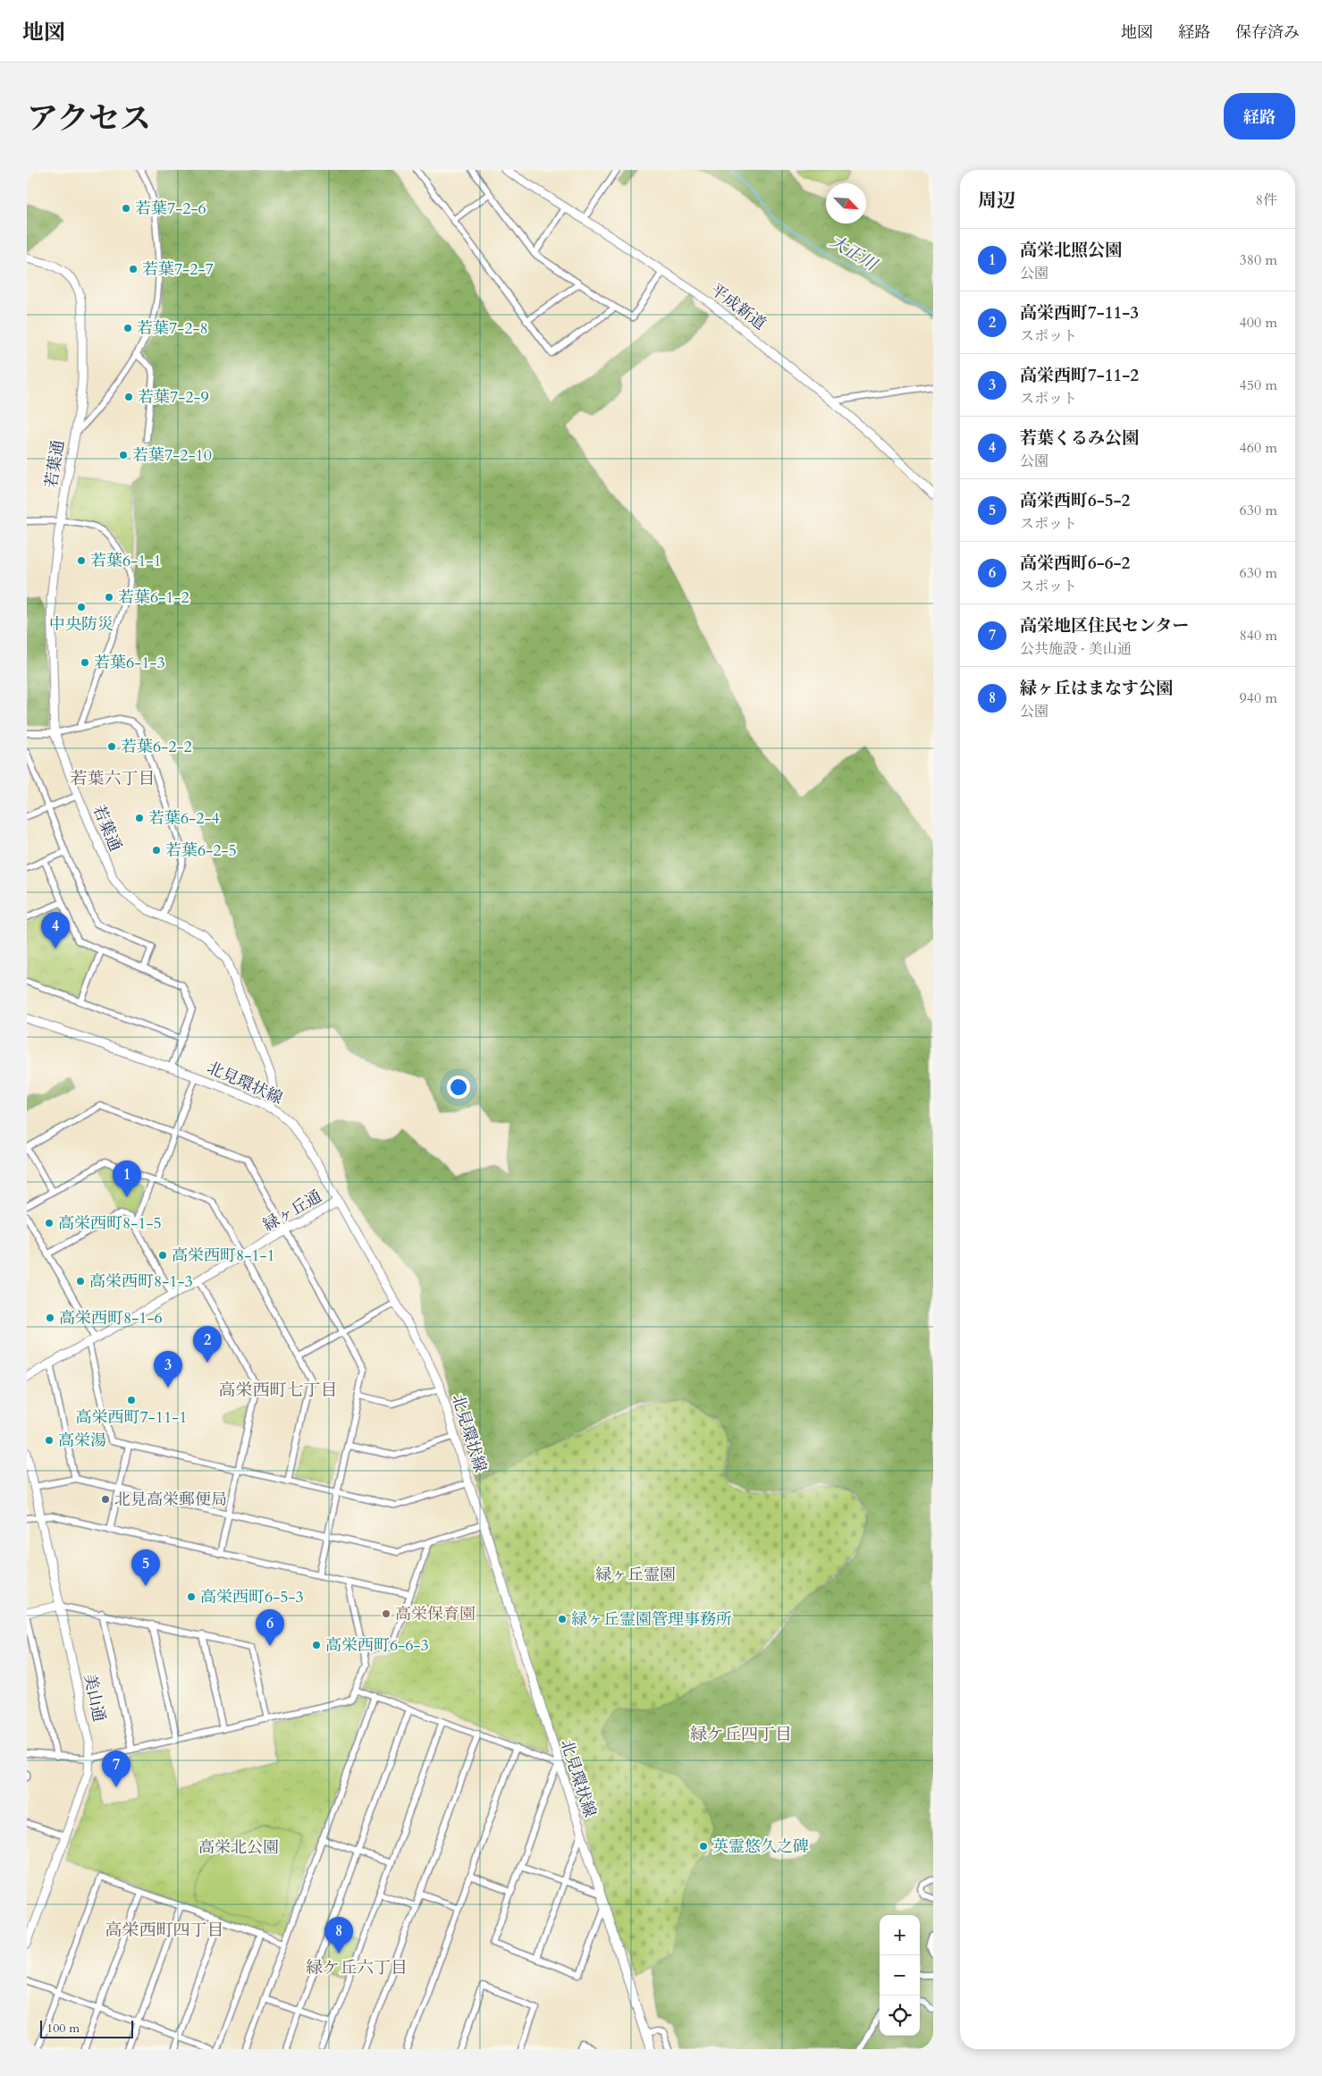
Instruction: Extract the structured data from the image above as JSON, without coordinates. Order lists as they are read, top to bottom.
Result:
{
  "streets": {
    "street": [
      "平成新道",
      "若葉通",
      "北見環状線",
      "緑ヶ丘通",
      "美山通"
    ]
  },
  "crossings": [
    ["若葉通", "北見環状線"],
    ["北見環状線", "緑ヶ丘通"]
  ],
  "districts": [
    "若葉六丁目",
    "高栄西町七丁目",
    "緑ケ丘四丁目",
    "高栄西町四丁目",
    "緑ケ丘六丁目"
  ],
  "water": ["大正川"],
  "parks": ["緑ヶ丘霊園", "高栄北公園"],
  "places": [
    "若葉7-2-6",
    "若葉7-2-7",
    "若葉7-2-8",
    "若葉7-2-9",
    "若葉7-2-10",
    "若葉6-1-1",
    "若葉6-1-2",
    "中央防災",
    "若葉6-1-3",
    "若葉6-2-2",
    "若葉6-2-4",
    "若葉6-2-5",
    "高栄西町8-1-5",
    "高栄西町8-1-1",
    "高栄西町8-1-3",
    "高栄西町8-1-6",
    "高栄西町7-11-1",
    "高栄湯",
    "北見高栄郵便局",
    "高栄西町6-5-3",
    "高栄保育園",
    "緑ヶ丘霊園管理事務所",
    "高栄西町6-6-3",
    "英霊悠久之碑"
  ],
  "scale_bar": "100 m",
  "north": "bottom right",
  "page": {
    "header": "地図",
    "nav": ["地図", "経路", "保存済み"],
    "title": "アクセス",
    "buttons": "経路",
    "heading": ["周辺", "8件"],
    "list": [
      {
        "mark": "1",
        "name": "高栄北照公園",
        "note": "公園",
        "value": "380 m"
      },
      {
        "mark": "2",
        "name": "高栄西町7-11-3",
        "note": "スポット",
        "value": "400 m"
      },
      {
        "mark": "3",
        "name": "高栄西町7-11-2",
        "note": "スポット",
        "value": "450 m"
      },
      {
        "mark": "4",
        "name": "若葉くるみ公園",
        "note": "公園",
        "value": "460 m"
      },
      {
        "mark": "5",
        "name": "高栄西町6-5-2",
        "note": "スポット",
        "value": "630 m"
      },
      {
        "mark": "6",
        "name": "高栄西町6-6-2",
        "note": "スポット",
        "value": "630 m"
      },
      {
        "mark": "7",
        "name": "高栄地区住民センター",
        "note": "公共施設 · 美山通",
        "value": "840 m"
      },
      {
        "mark": "8",
        "name": "緑ヶ丘はまなす公園",
        "note": "公園",
        "value": "940 m"
      }
    ],
    "pins": [
      "4",
      "1",
      "2",
      "3",
      "5",
      "6",
      "7",
      "8"
    ],
    "map_buttons": ["+", "−"],
    "scale": "100 m"
  }
}
